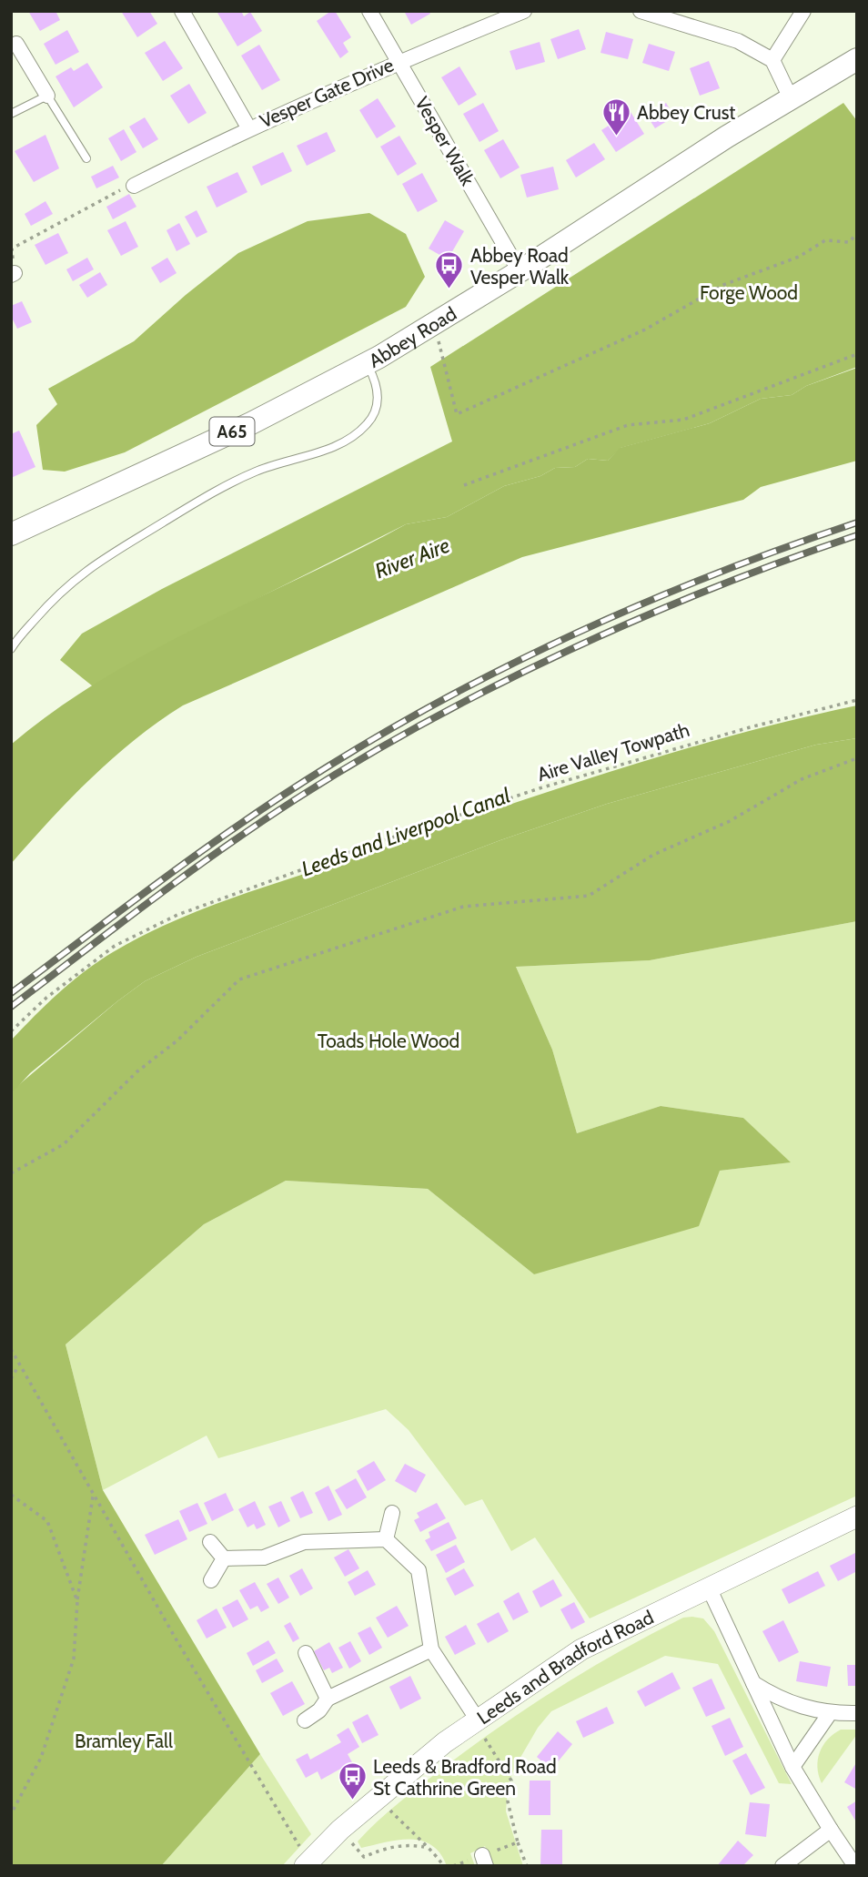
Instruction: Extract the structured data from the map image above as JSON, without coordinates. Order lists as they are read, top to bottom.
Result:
{
  "streets": {
    "main road": ["Abbey Road", "A65", "Leeds and Bradford Road"],
    "street": ["Vesper Gate Drive", "Vesper Walk"],
    "path": ["Aire Valley Towpath"]
  },
  "crossings": [
    ["Vesper Gate Drive", "Vesper Walk"],
    ["Vesper Walk", "Abbey Road"]
  ],
  "water": ["River Aire", "Leeds and Liverpool Canal"],
  "parks": ["Forge Wood", "Toads Hole Wood", "Bramley Fall"],
  "places": {
    "restaurant": ["Abbey Crust"],
    "bus stop": ["Abbey Road Vesper Walk", "Leeds & Bradford Road St Cathrine Green"]
  }
}
